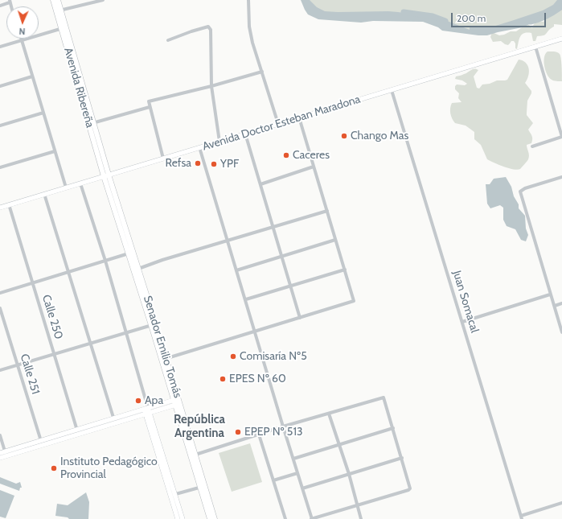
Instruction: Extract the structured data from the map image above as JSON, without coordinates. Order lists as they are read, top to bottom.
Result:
{
  "streets": {
    "main road": ["Avenida Ribereña", "Avenida Doctor Esteban Maradona", "Senador Emilio Tomás"],
    "street": ["Juan Somacal", "Calle 250", "Calle 251"]
  },
  "crossings": [
    ["Avenida Ribereña", "Avenida Doctor Esteban Maradona"],
    ["Avenida Ribereña", "Senador Emilio Tomás"],
    ["Avenida Doctor Esteban Maradona", "Juan Somacal"],
    ["Avenida Doctor Esteban Maradona", "Calle 250"],
    ["Avenida Doctor Esteban Maradona", "Senador Emilio Tomás"]
  ],
  "districts": ["República Argentina"],
  "places": [
    "Chango Mas",
    "Caceres",
    "Refsa",
    "YPF",
    "Comisaría Nº5",
    "EPES Nº 60",
    "Apa",
    "EPEP Nº 513",
    "Instituto Pedagógico Provincial"
  ],
  "scale_bar": "200 m",
  "north": "bottom"
}
